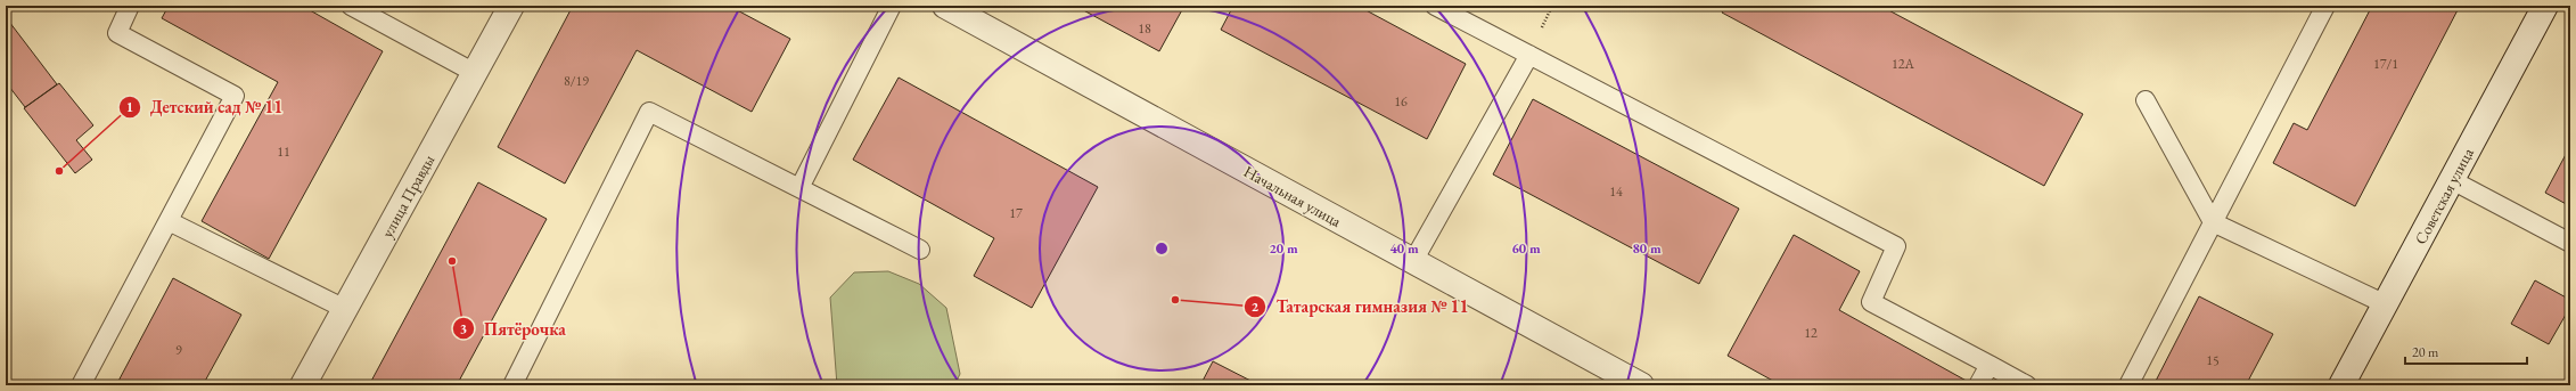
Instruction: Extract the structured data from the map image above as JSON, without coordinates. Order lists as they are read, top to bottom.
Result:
{
  "streets": {
    "street": ["улица Правды", "Начальная улица", "Советская улица"]
  },
  "places": ["Детский сад № 11", "Пятёрочка", "Татарская гимназия № 11"],
  "house_numbers": [
    "18",
    "12А",
    "17/1",
    "8/19",
    "16",
    "11",
    "14",
    "17",
    "12",
    "9",
    "15"
  ],
  "scale_bar": "20 m",
  "rings": [
    "20 m",
    "40 m",
    "60 m",
    "80 m"
  ]
}
